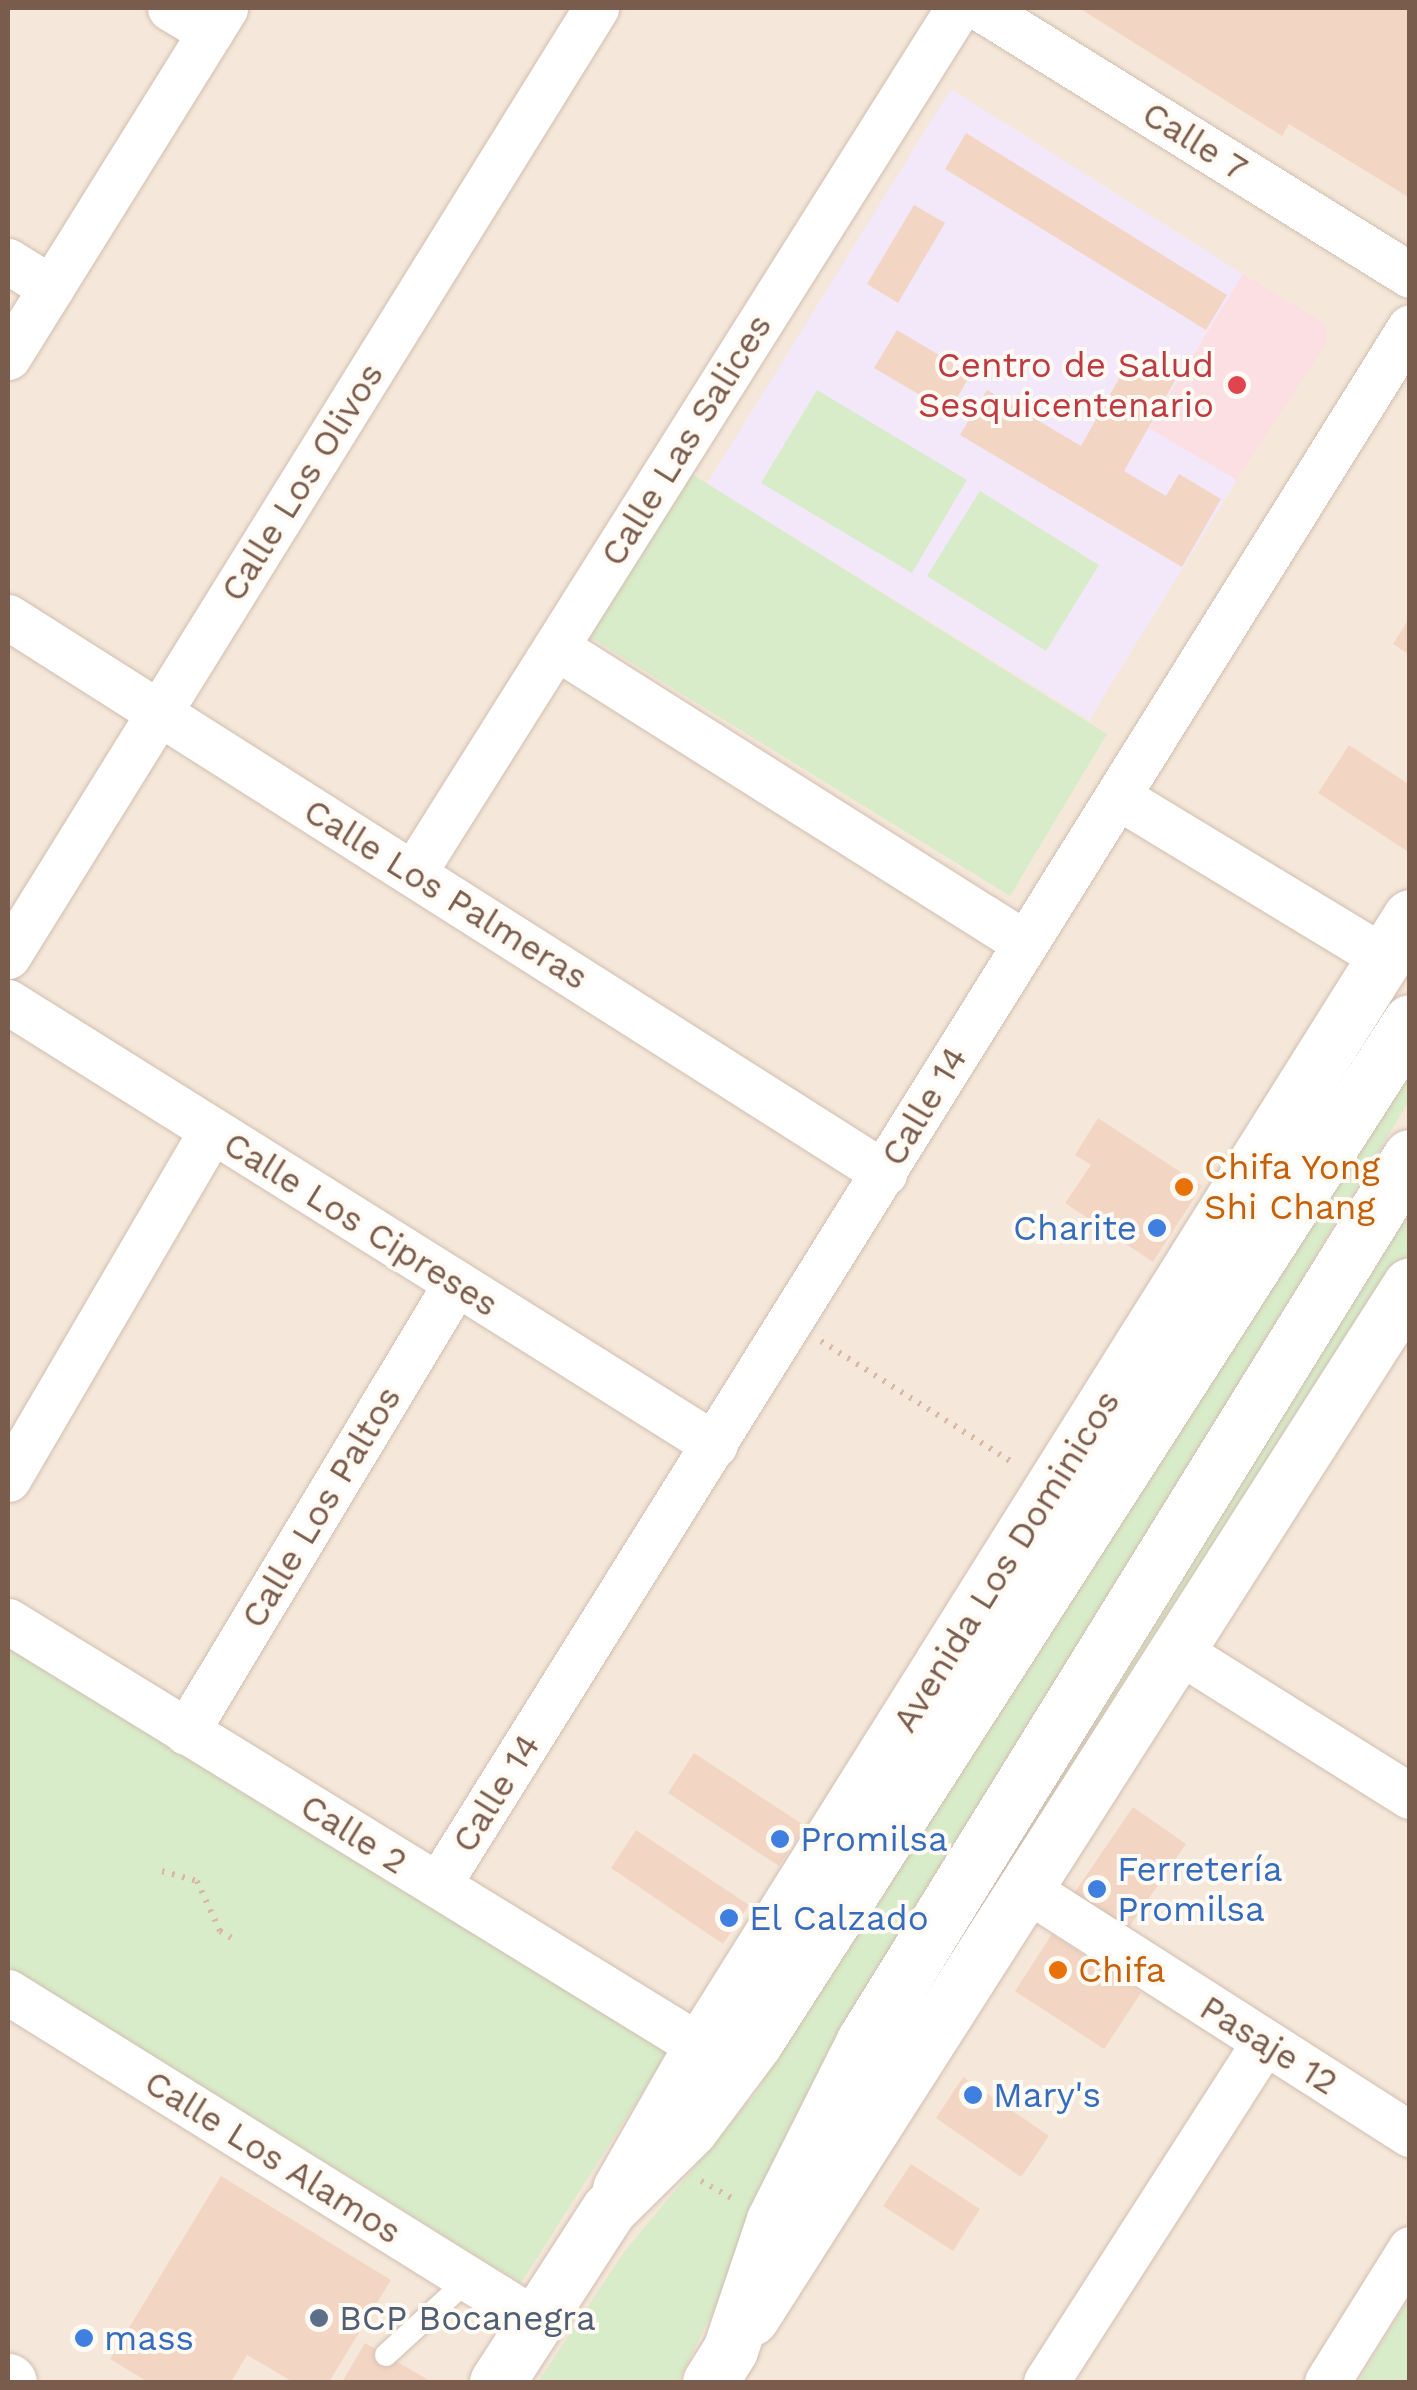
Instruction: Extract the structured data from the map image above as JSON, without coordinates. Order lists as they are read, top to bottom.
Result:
{
  "streets": {
    "main road": ["Avenida Los Dominicos"],
    "street": [
      "Calle 7",
      "Calle Las Salices",
      "Calle Los Olivos",
      "Calle Los Palmeras",
      "Calle 14",
      "Calle Los Cipreses",
      "Calle Los Paltos",
      "Calle 2",
      "Pasaje 12",
      "Calle Los Alamos"
    ]
  },
  "crossings": [
    ["Calle Las Salices", "Calle Los Palmeras"],
    ["Calle Los Olivos", "Calle Los Palmeras"],
    ["Calle Los Palmeras", "Calle 14"],
    ["Calle 14", "Calle Los Cipreses"],
    ["Calle 14", "Calle 2"],
    ["Calle Los Cipreses", "Calle Los Paltos"],
    ["Calle Los Paltos", "Calle 2"],
    ["Avenida Los Dominicos", "Calle 2"],
    ["Avenida Los Dominicos", "Calle Los Alamos"]
  ],
  "places": [
    "Centro de Salud Sesquicentenario",
    "Chifa Yong Shi Chang",
    "Charite",
    "Promilsa",
    "Ferretería Promilsa",
    "El Calzado",
    "Chifa",
    "Mary's",
    "BCP Bocanegra",
    "mass"
  ]
}
